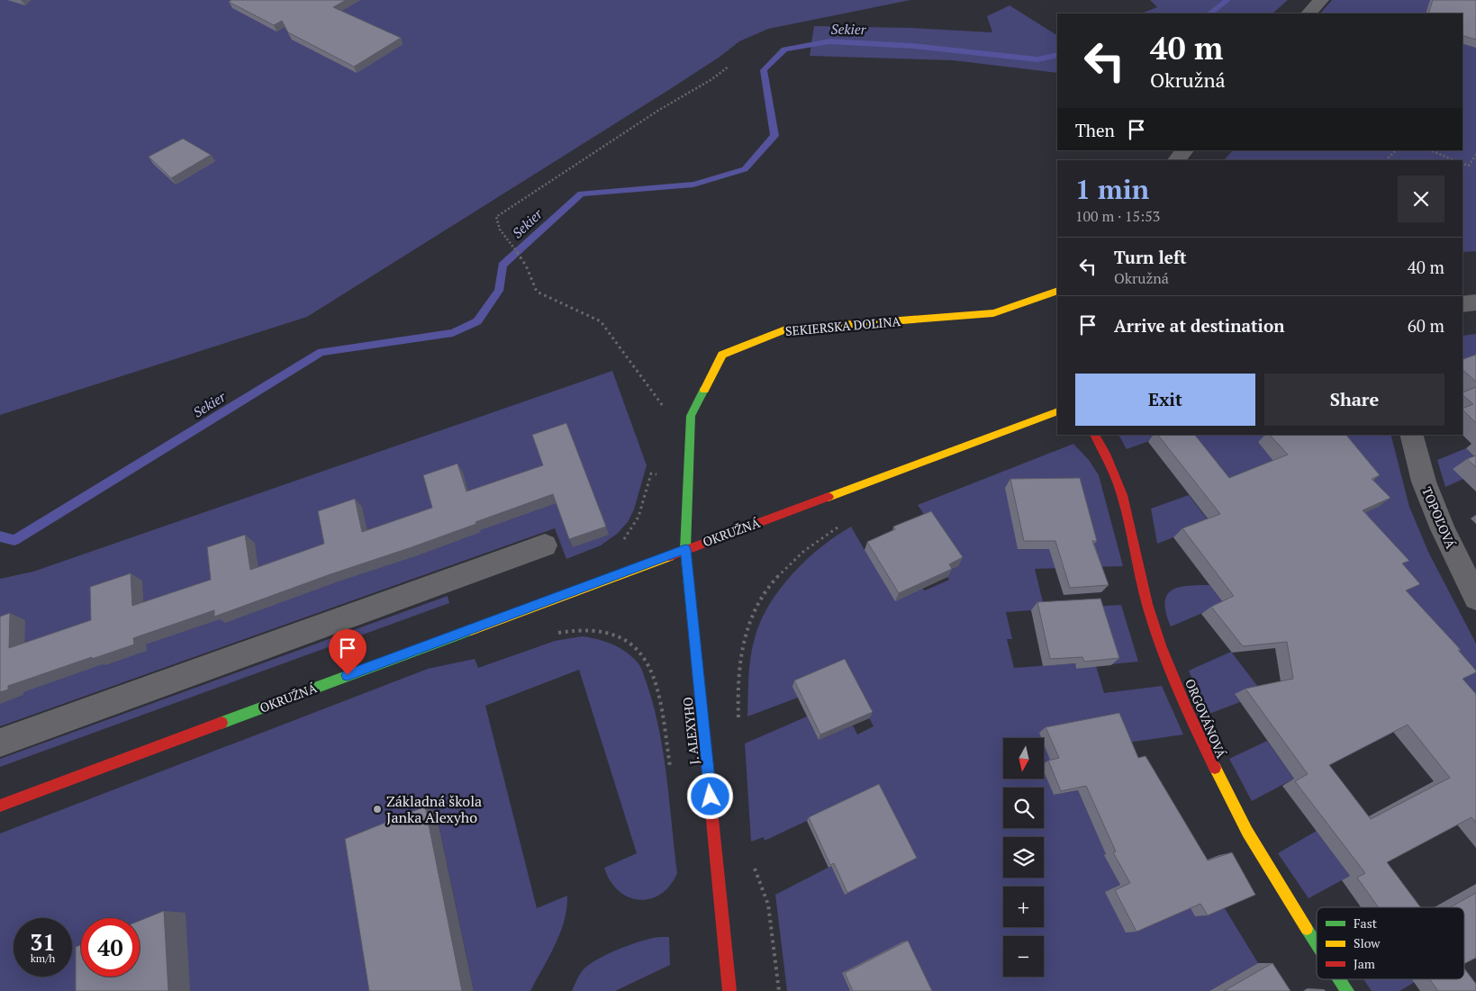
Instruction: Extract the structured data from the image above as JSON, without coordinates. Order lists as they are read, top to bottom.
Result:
{
  "streets": {
    "street": [
      "SEKIERSKA DOLINA",
      "TOPOĽOVÁ",
      "OKRUŽNÁ",
      "ORGOVÁNOVÁ",
      "J. ALEXYHO"
    ]
  },
  "crossings": [
    ["SEKIERSKA DOLINA", "OKRUŽNÁ"],
    ["SEKIERSKA DOLINA", "J. ALEXYHO"],
    ["OKRUŽNÁ", "J. ALEXYHO"]
  ],
  "water": ["Sekier"],
  "places": ["Základná škola Janka Alexyho"],
  "legend": ["Fast", "Slow", "Jam"],
  "north": "bottom",
  "page": {
    "turn": ["40 m", "Okružná"],
    "then": "Then",
    "heading": ["1 min", "100 m · 15:53"],
    "list": [
      {
        "name": "Turn left",
        "note": "Okružná",
        "value": "40 m"
      },
      {
        "name": "Arrive at destination",
        "value": "60 m"
      }
    ],
    "buttons": ["Exit", "Share"],
    "map_buttons": ["+", "−"],
    "speed": "31 km/h",
    "limit": "40"
  }
}
